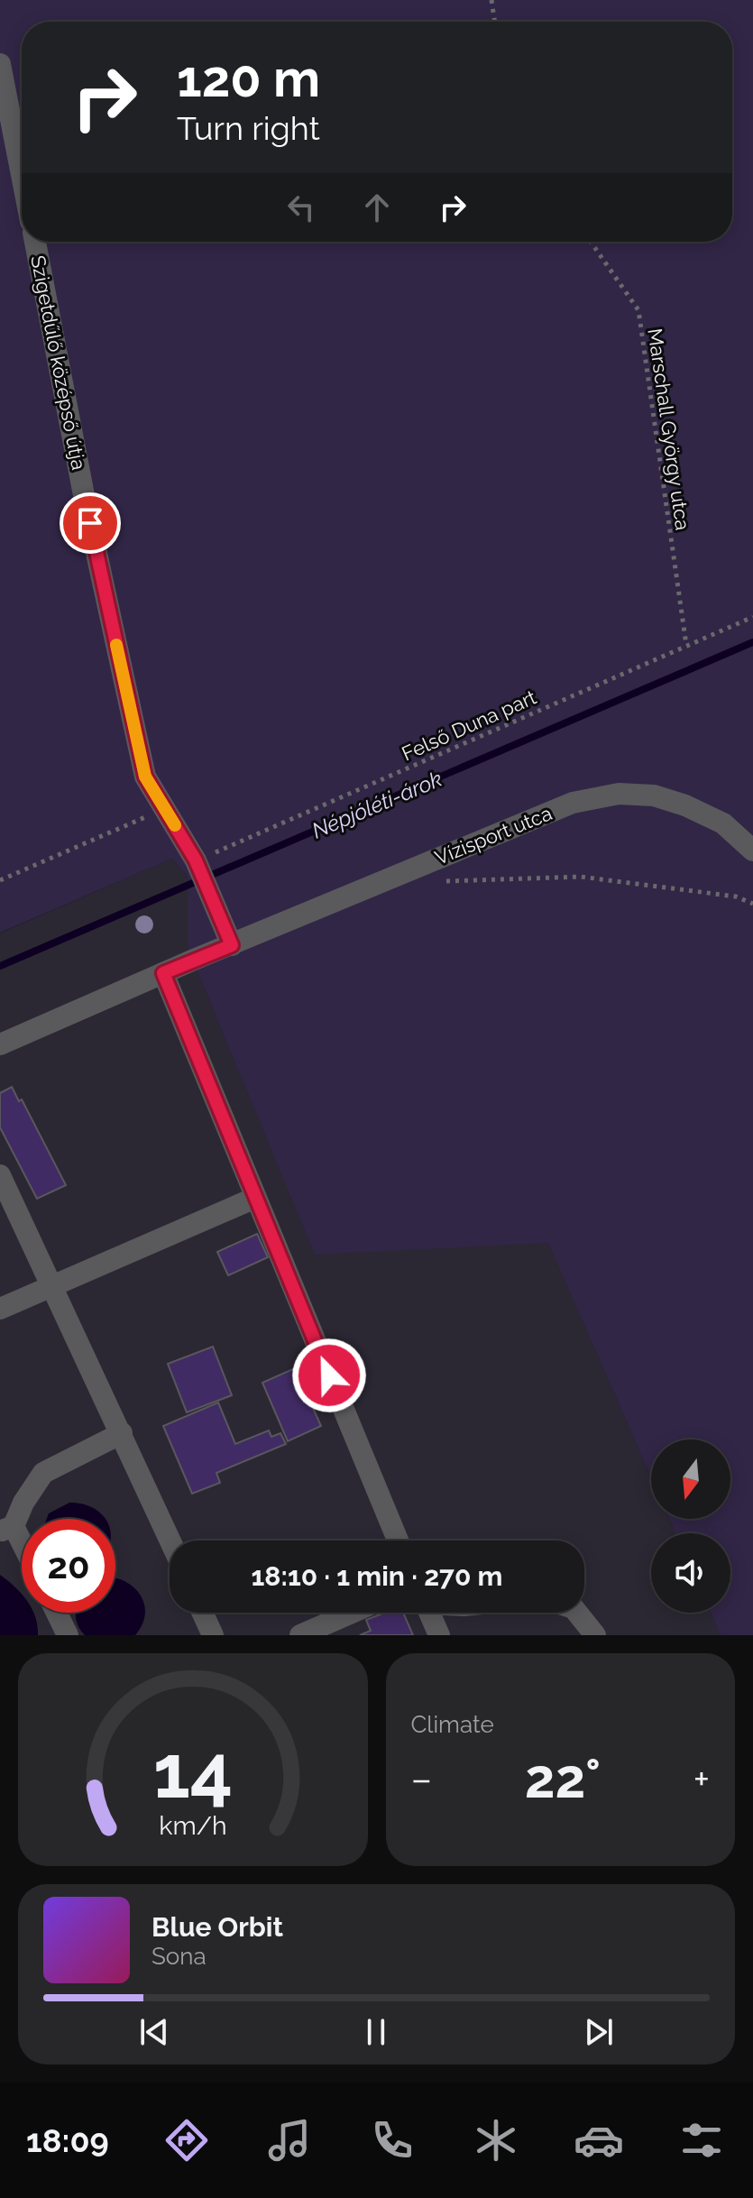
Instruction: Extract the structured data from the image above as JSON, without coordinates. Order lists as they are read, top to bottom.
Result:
{
  "streets": {
    "lane": ["Szigetdűlő középső útja", "Vízisport utca"],
    "path": ["Marschall György utca", "Felső Duna part"]
  },
  "crossings": [
    ["Szigetdűlő középső útja", "Felső Duna part"],
    ["Szigetdűlő középső útja", "Vízisport utca"],
    ["Marschall György utca", "Felső Duna part"]
  ],
  "water": ["Népjóléti-árok"],
  "north": "bottom",
  "page": {
    "turn": ["120 m", "Turn right"],
    "limit": "20",
    "trip": "18:10 · 1 min · 270 m",
    "tile": "Climate",
    "heat": ["−", "22°", "+"],
    "song": ["Blue Orbit", "Sona"],
    "tabs": "18:09",
    "gauge": ["14", "km/h"]
  }
}
